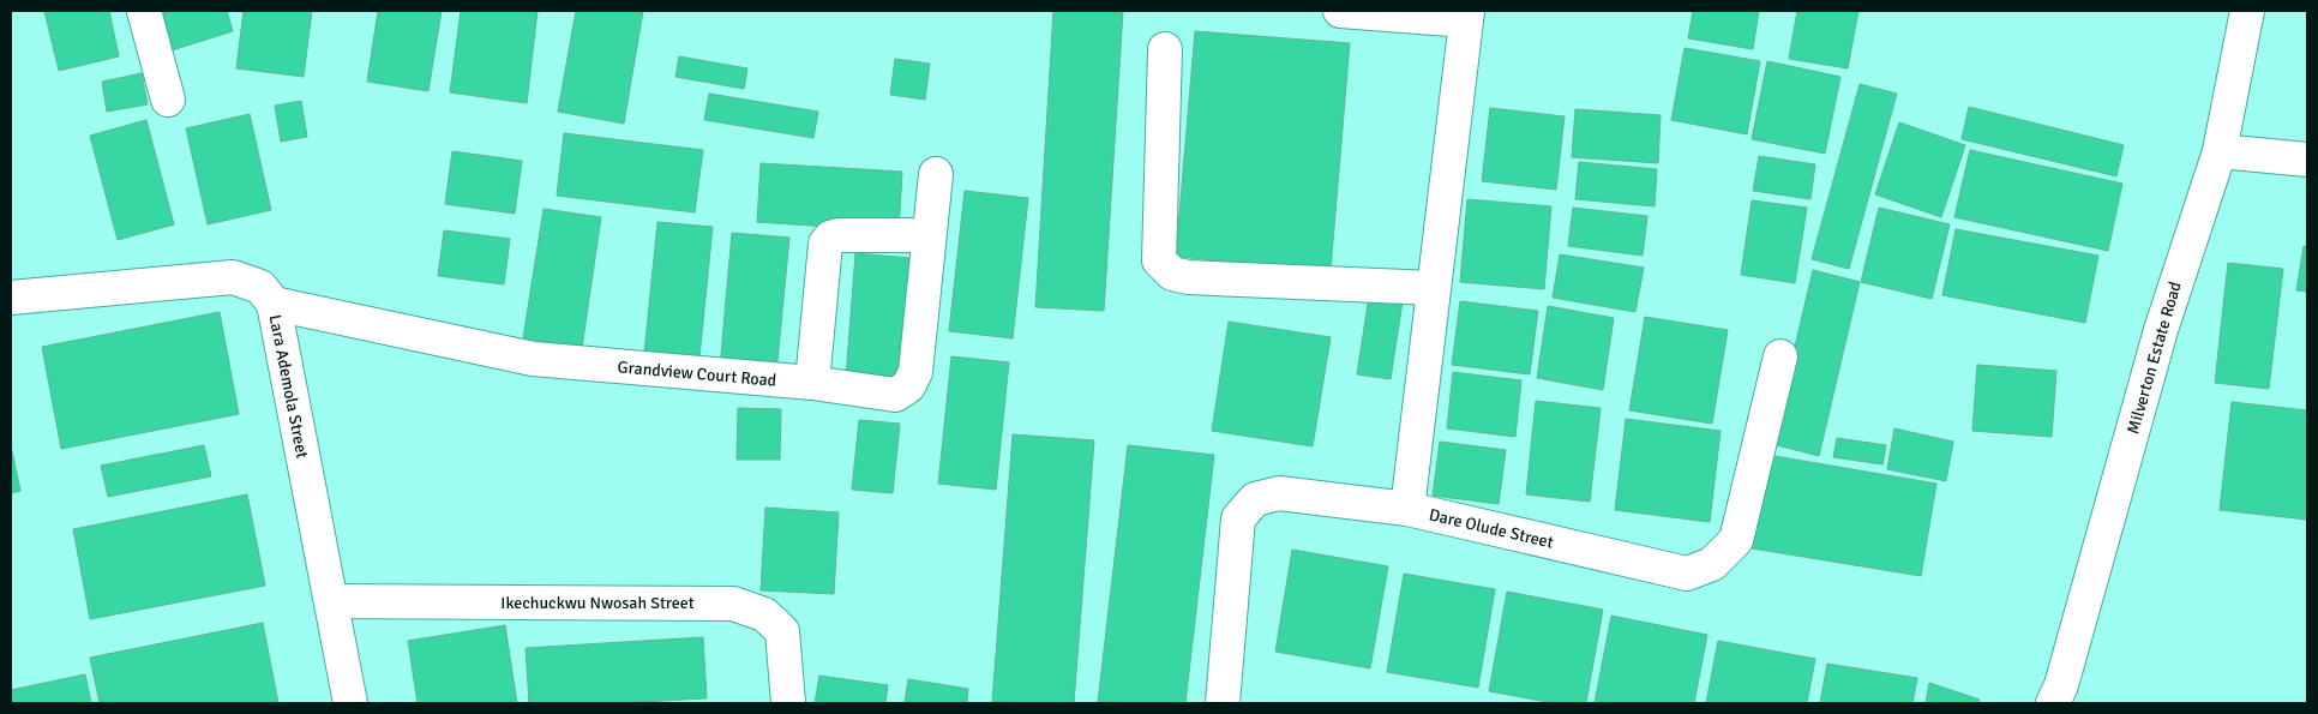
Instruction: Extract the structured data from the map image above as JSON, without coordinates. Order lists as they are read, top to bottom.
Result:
{
  "streets": {
    "street": [
      "Milverton Estate Road",
      "Grandview Court Road",
      "Lara Ademola Street",
      "Dare Olude Street",
      "Ikechuckwu Nwosah Street"
    ]
  },
  "crossings": [
    ["Grandview Court Road", "Lara Ademola Street"],
    ["Lara Ademola Street", "Ikechuckwu Nwosah Street"]
  ]
}
